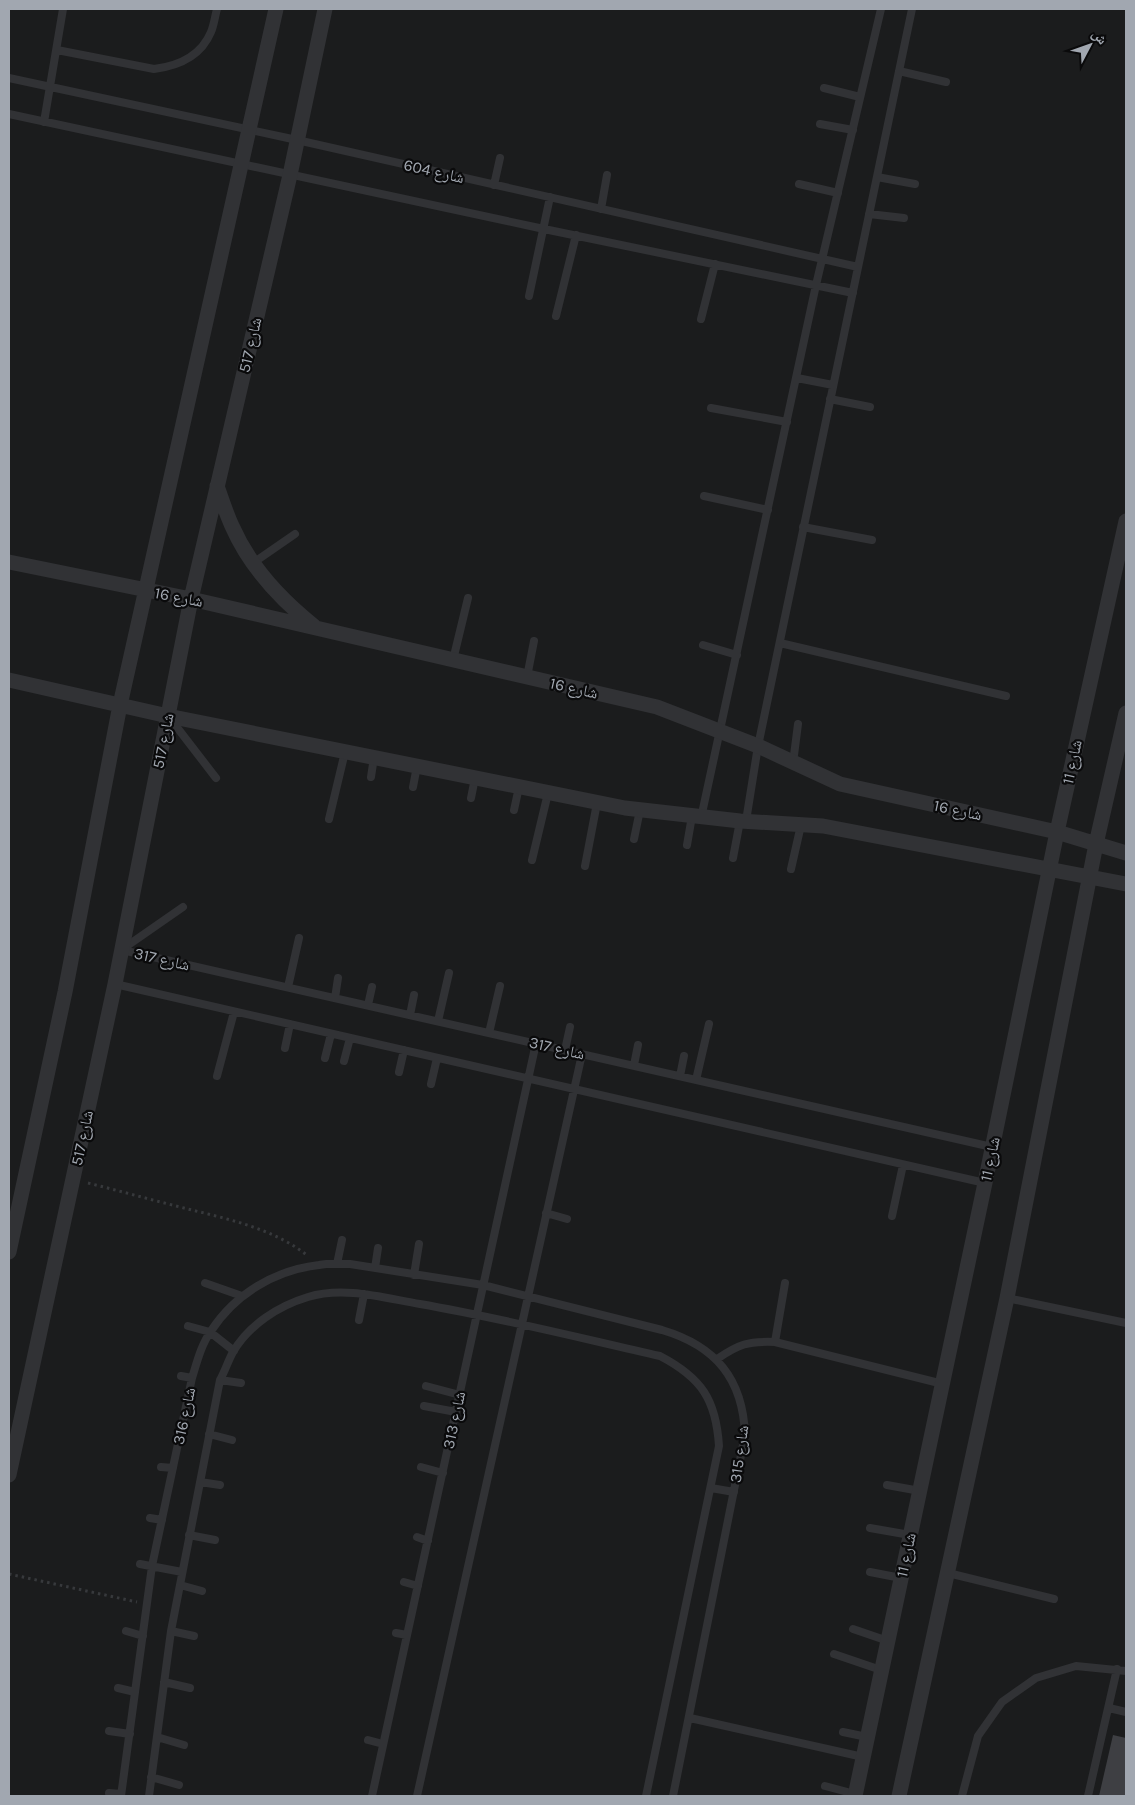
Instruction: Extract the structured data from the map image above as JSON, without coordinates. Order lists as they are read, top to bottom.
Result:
{
  "streets": {
    "street": ["شارع 517", "شارع 16", "شارع 11"],
    "lane": [
      "شارع 604",
      "شارع 317",
      "شارع 316",
      "شارع 313",
      "شارع 315"
    ]
  },
  "crossings": [
    ["شارع 604", "شارع 517"],
    ["شارع 517", "شارع 16"],
    ["شارع 517", "شارع 317"],
    ["شارع 16", "شارع 11"],
    ["شارع 11", "شارع 317"],
    ["شارع 317", "شارع 313"],
    ["شارع 316", "شارع 313"],
    ["شارع 316", "شارع 315"],
    ["شارع 313", "شارع 315"]
  ],
  "north": "top right"
}
